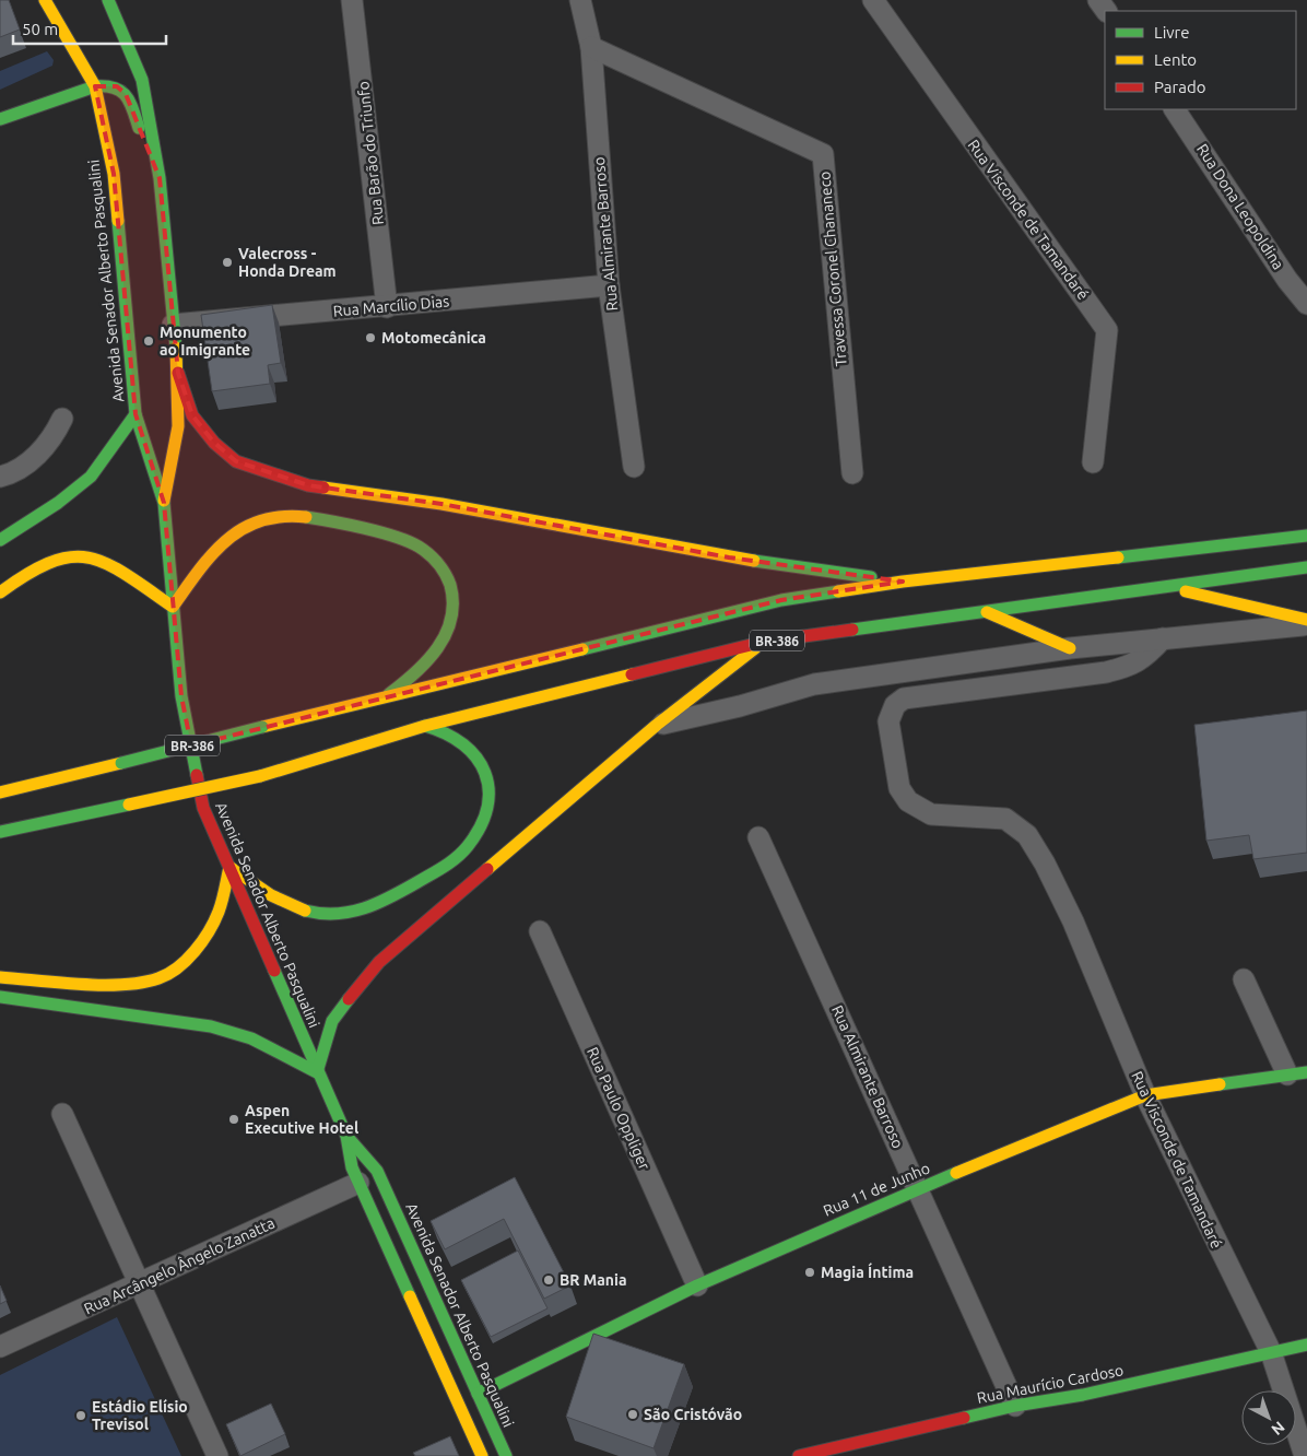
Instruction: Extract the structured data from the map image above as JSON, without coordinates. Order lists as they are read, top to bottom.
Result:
{
  "streets": {
    "main road": [
      "Avenida Senador Alberto Pasqualini",
      "BR-386",
      "Rua 11 de Junho",
      "Rua Maurício Cardoso"
    ],
    "street": [
      "Rua Barão do Triunfo",
      "Rua Dona Leopoldina",
      "Rua Visconde de Tamandaré",
      "Rua Almirante Barroso",
      "Travessa Coronel Chananeco",
      "Rua Marcílio Dias",
      "Rua Paulo Oppliger",
      "Rua Arcângelo Ângelo Zanatta"
    ]
  },
  "crossings": [
    ["Rua Barão do Triunfo", "Rua Marcílio Dias"],
    ["Rua Visconde de Tamandaré", "Rua 11 de Junho"],
    ["Rua Visconde de Tamandaré", "Rua Maurício Cardoso"],
    ["Rua Almirante Barroso", "Travessa Coronel Chananeco"],
    ["Rua Almirante Barroso", "Rua Marcílio Dias"],
    ["Rua Almirante Barroso", "Rua 11 de Junho"],
    ["Rua Almirante Barroso", "Rua Maurício Cardoso"],
    ["Avenida Senador Alberto Pasqualini", "Rua Marcílio Dias"],
    ["Avenida Senador Alberto Pasqualini", "Rua 11 de Junho"],
    ["Avenida Senador Alberto Pasqualini", "Rua Arcângelo Ângelo Zanatta"],
    ["Rua Paulo Oppliger", "Rua 11 de Junho"]
  ],
  "places": [
    "Valecross - Honda Dream",
    "Motomecânica",
    "Monumento ao Imigrante",
    "Aspen Executive Hotel",
    "Magia Íntima",
    "BR Mania",
    "São Cristóvão",
    "Estádio Elísio Trevisol"
  ],
  "legend": ["Livre", "Lento", "Parado"],
  "scale_bar": "50 m",
  "north": "bottom right"
}
